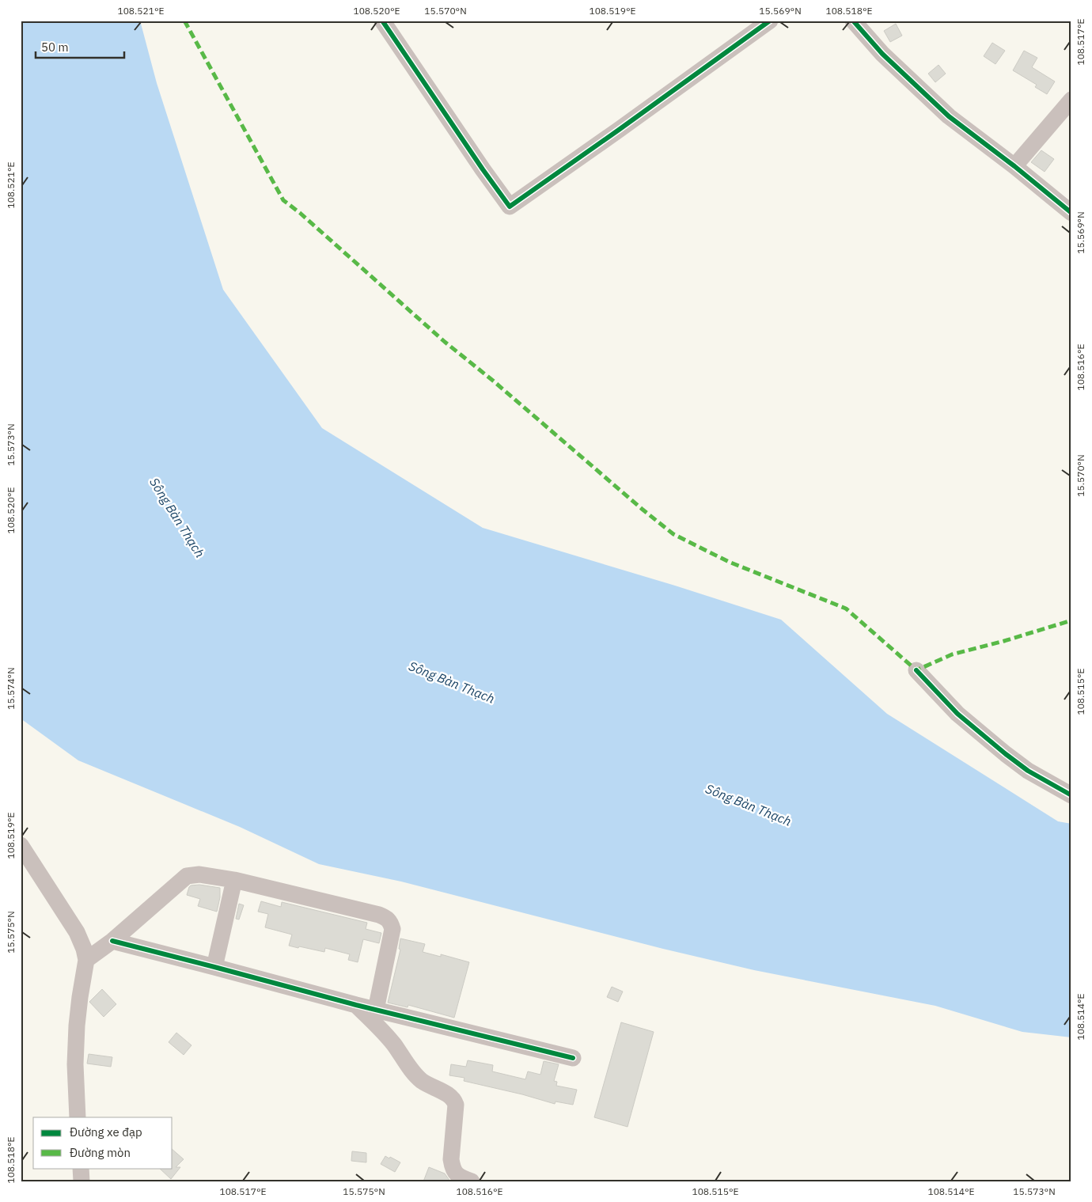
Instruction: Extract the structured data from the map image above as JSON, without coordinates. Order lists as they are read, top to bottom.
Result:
{
  "water": ["Sông Bàn Thạch"],
  "legend": ["Đường xe đạp", "Đường mòn"],
  "scale_bar": "50 m",
  "coordinates": [
    "108.521°E",
    "108.520°E",
    "15.570°N",
    "108.519°E",
    "15.569°N",
    "108.518°E",
    "108.517°E",
    "108.516°E",
    "15.573°N",
    "15.574°N",
    "108.515°E",
    "15.575°N",
    "108.514°E"
  ]
}
